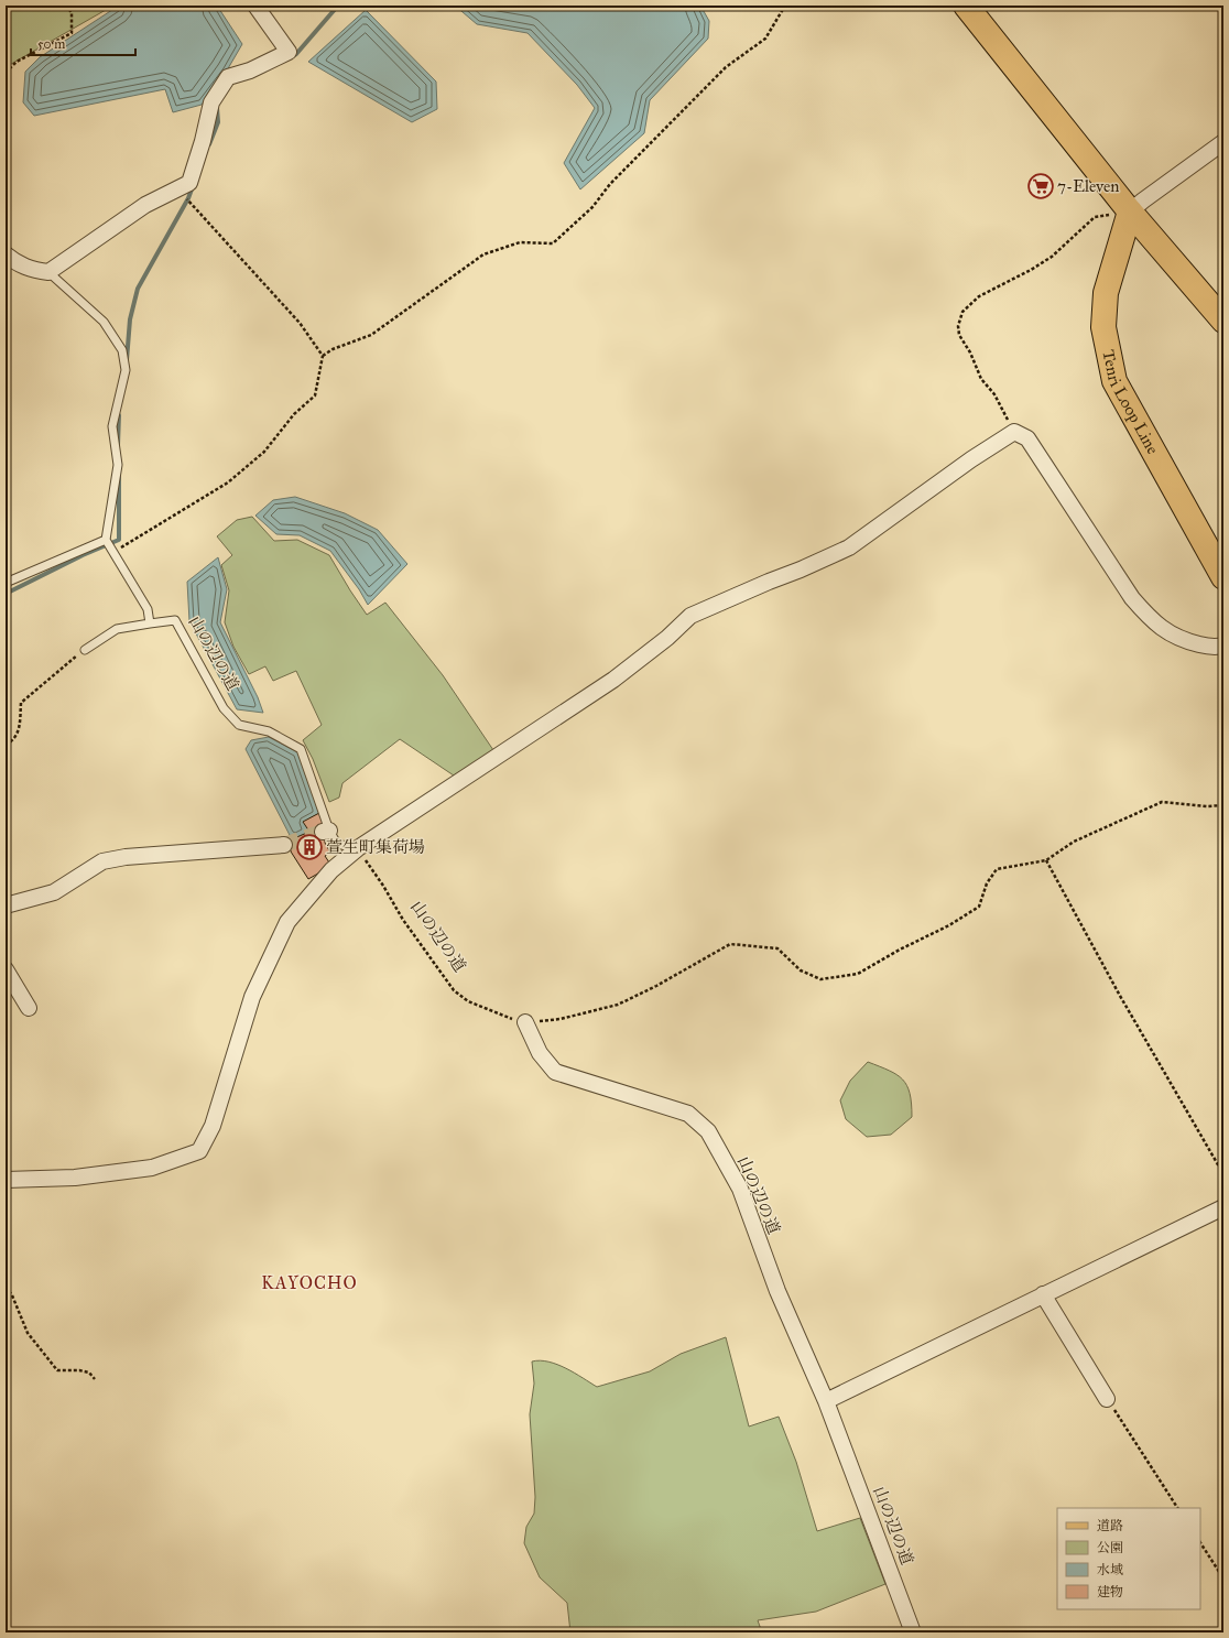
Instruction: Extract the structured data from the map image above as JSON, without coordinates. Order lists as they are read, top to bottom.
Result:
{
  "streets": {
    "main road": ["Tenri Loop Line"],
    "street": ["山の辺の道"]
  },
  "districts": ["KAYOCHO"],
  "places": {
    "supermarket": ["7-Eleven"],
    "building": ["萱生町集荷場"]
  },
  "legend": [
    "道路",
    "公園",
    "水域",
    "建物"
  ],
  "scale_bar": "50 m"
}
